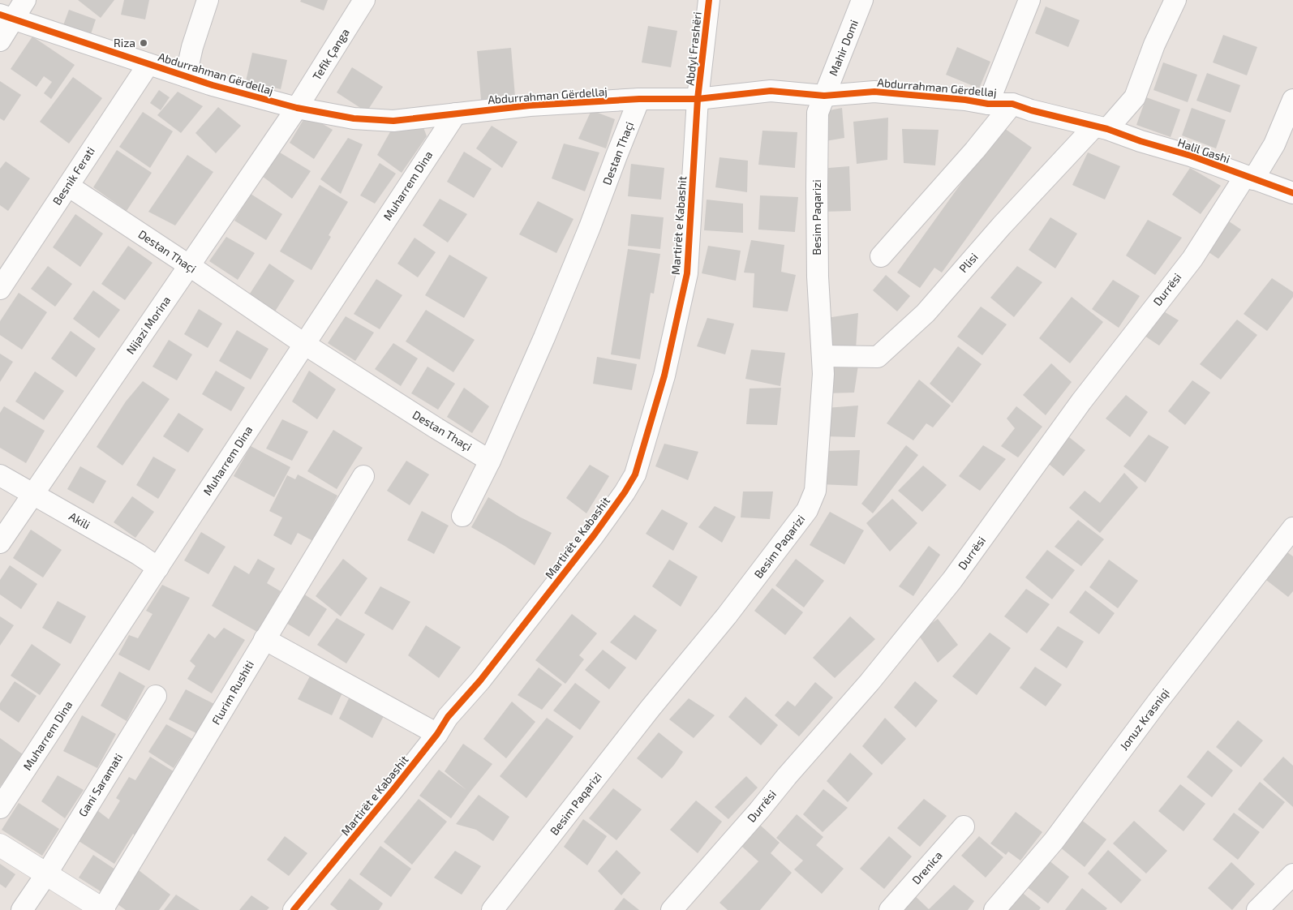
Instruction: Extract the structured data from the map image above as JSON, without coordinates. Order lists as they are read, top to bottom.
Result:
{
  "streets": {
    "street": [
      "Mahir Domi",
      "Abdyl Frashëri",
      "Tefik Çanga",
      "Abdurrahman Gërdellaj",
      "Halil Gashi",
      "Destan Thaçi",
      "Besnik Ferati",
      "Muharrem Dina",
      "Besim Paqarizi",
      "Martirët e Kabashit",
      "Plisi",
      "Durrësi",
      "Nijazi Morina",
      "Akili",
      "Flurim Rushiti",
      "Jonuz Krasniqi",
      "Gani Saramati",
      "Drenica"
    ]
  },
  "crossings": [
    ["Mahir Domi", "Abdurrahman Gërdellaj"],
    ["Mahir Domi", "Besim Paqarizi"],
    ["Abdyl Frashëri", "Abdurrahman Gërdellaj"],
    ["Abdyl Frashëri", "Martirët e Kabashit"],
    ["Tefik Çanga", "Abdurrahman Gërdellaj"],
    ["Tefik Çanga", "Nijazi Morina"],
    ["Abdurrahman Gërdellaj", "Halil Gashi"],
    ["Abdurrahman Gërdellaj", "Destan Thaçi"],
    ["Abdurrahman Gërdellaj", "Besnik Ferati"],
    ["Abdurrahman Gërdellaj", "Muharrem Dina"],
    ["Abdurrahman Gërdellaj", "Besim Paqarizi"],
    ["Abdurrahman Gërdellaj", "Martirët e Kabashit"],
    ["Abdurrahman Gërdellaj", "Plisi"],
    ["Abdurrahman Gërdellaj", "Nijazi Morina"],
    ["Halil Gashi", "Plisi"],
    ["Halil Gashi", "Durrësi"],
    ["Destan Thaçi", "Besnik Ferati"],
    ["Destan Thaçi", "Muharrem Dina"],
    ["Destan Thaçi", "Nijazi Morina"],
    ["Muharrem Dina", "Akili"],
    ["Besim Paqarizi", "Plisi"],
    ["Nijazi Morina", "Akili"]
  ],
  "places": ["Riza"]
}
